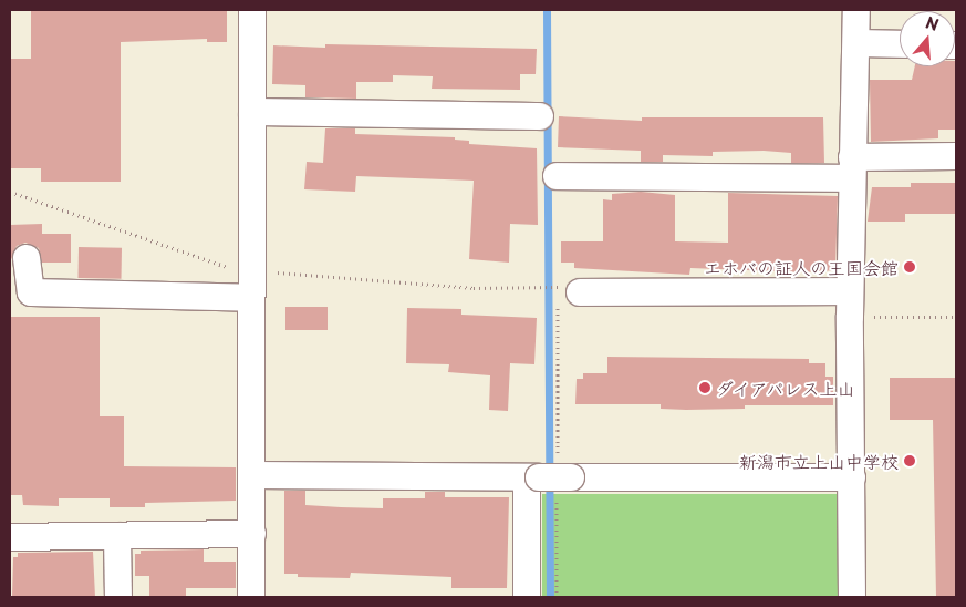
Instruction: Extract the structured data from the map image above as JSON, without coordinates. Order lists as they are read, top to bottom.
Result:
{
  "places": ["エホバの証人の王国会館", "ダイアパレス上山", "新潟市立上山中学校"],
  "north": "top"
}
